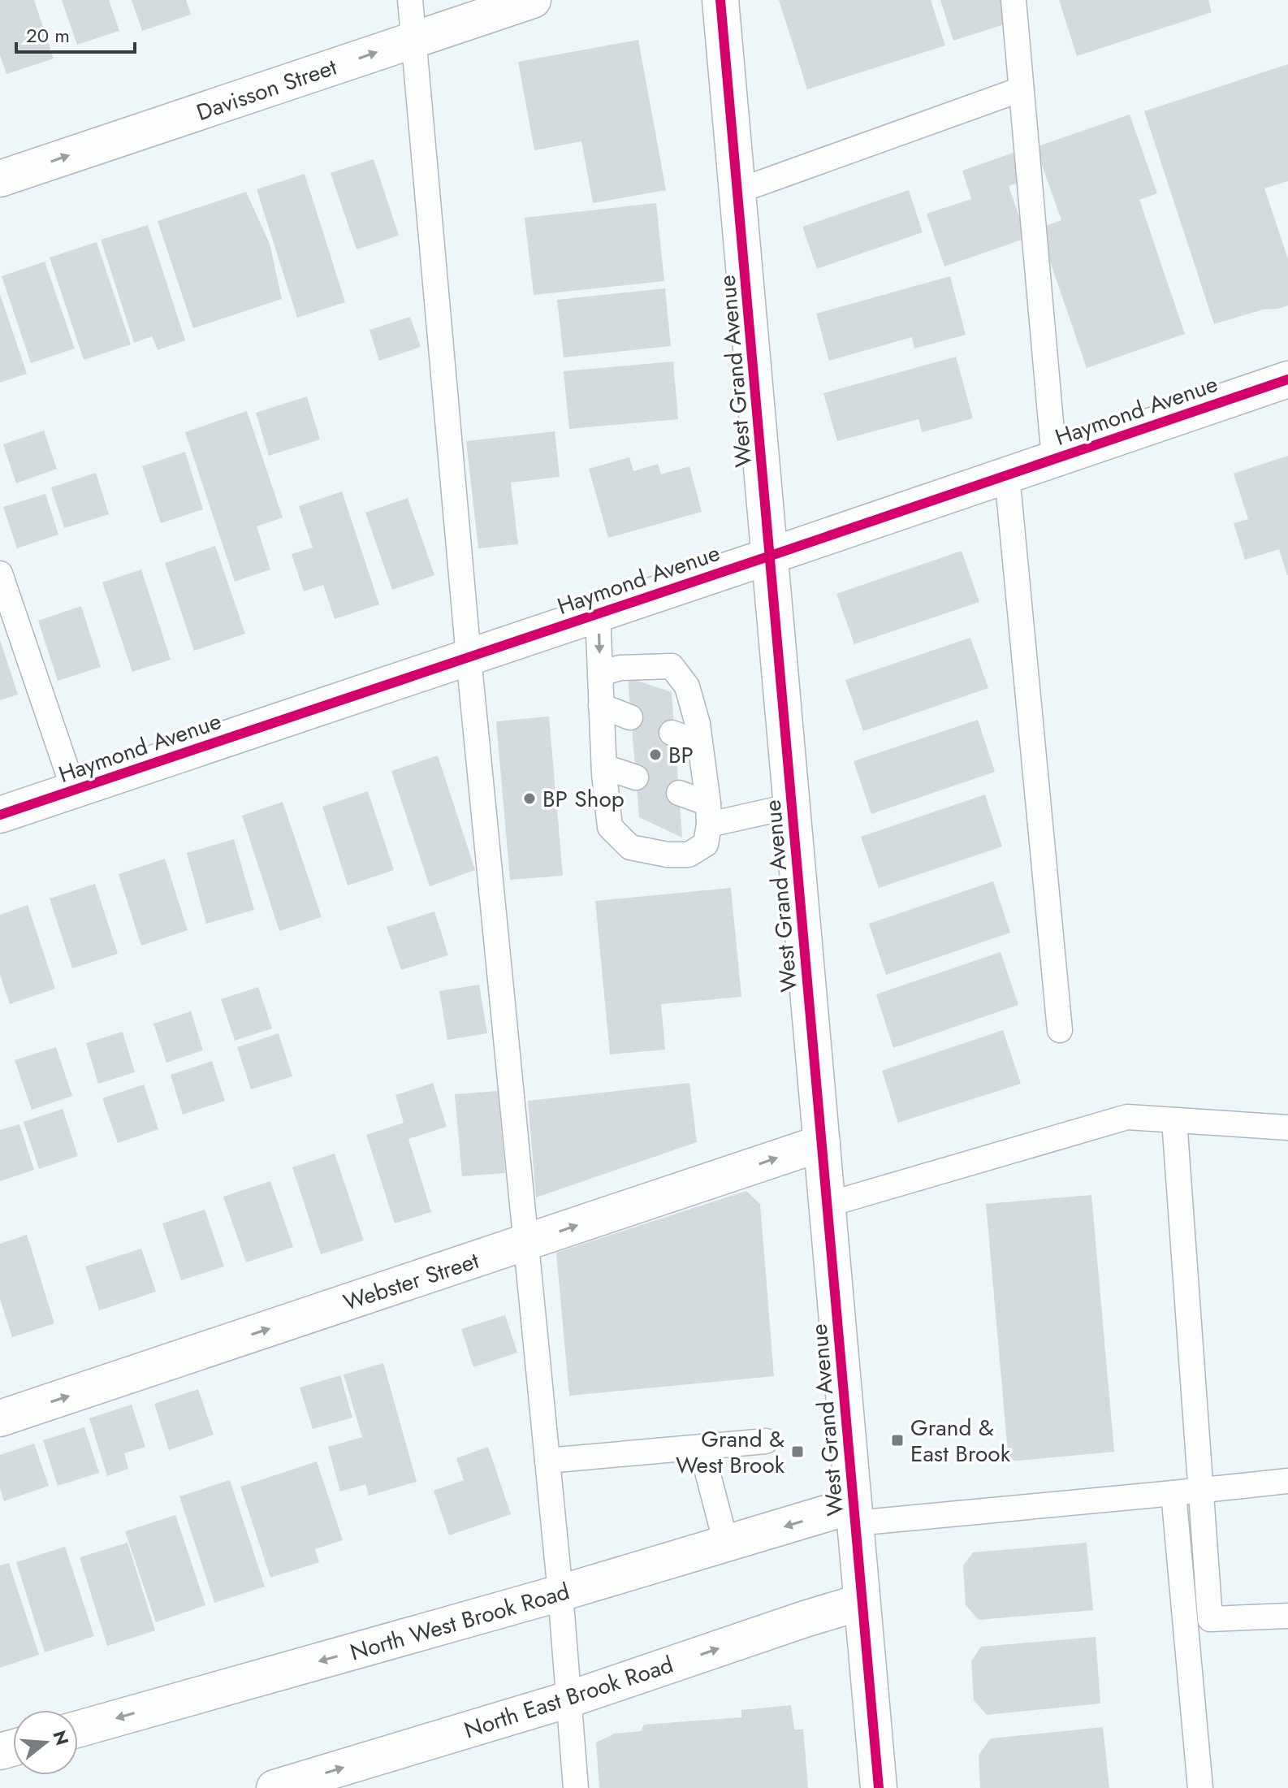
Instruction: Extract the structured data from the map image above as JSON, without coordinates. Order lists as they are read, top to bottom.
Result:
{
  "streets": {
    "street": [
      "Davisson Street",
      "West Grand Avenue",
      "Haymond Avenue",
      "Webster Street",
      "North West Brook Road",
      "North East Brook Road"
    ]
  },
  "crossings": [
    ["West Grand Avenue", "Haymond Avenue"],
    ["West Grand Avenue", "Webster Street"],
    ["West Grand Avenue", "North West Brook Road"],
    ["West Grand Avenue", "North East Brook Road"]
  ],
  "one_way": [
    "Davisson Street",
    "Webster Street",
    "North West Brook Road",
    "North East Brook Road"
  ],
  "places": {
    "other": ["BP", "BP Shop"],
    "transit": ["Grand & East Brook", "Grand & West Brook"]
  },
  "scale_bar": "20 m",
  "north": "right"
}
